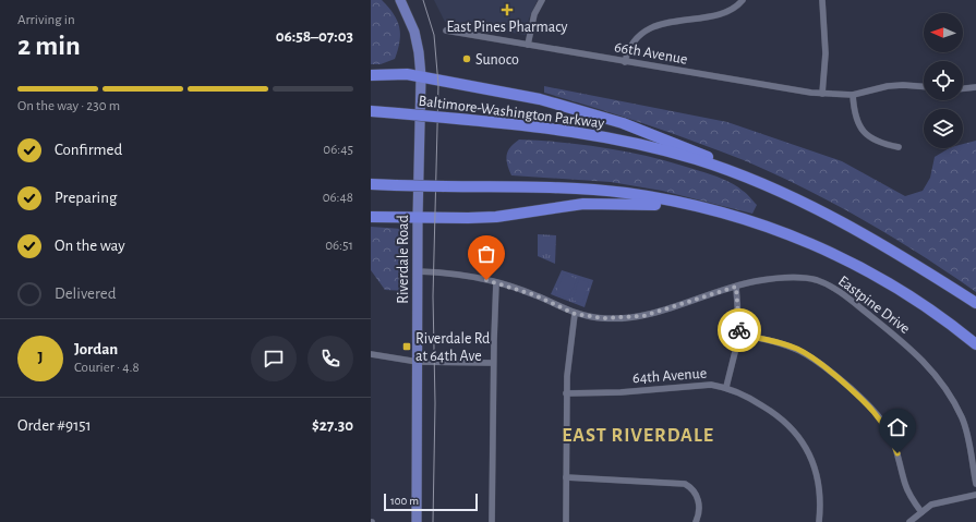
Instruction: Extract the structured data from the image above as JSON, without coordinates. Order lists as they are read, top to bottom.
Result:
{
  "streets": {
    "highway": ["Baltimore-Washington Parkway"],
    "main road": ["Riverdale Road"],
    "street": ["66th Avenue", "Eastpine Drive", "64th Avenue"]
  },
  "crossings": [
    ["Riverdale Road", "Eastpine Drive"]
  ],
  "districts": ["EAST RIVERDALE"],
  "places": {
    "health": ["East Pines Pharmacy"],
    "other": ["Sunoco"],
    "transit": ["Riverdale Rd at 64th Ave"]
  },
  "scale_bar": "100 m",
  "north": "left",
  "page": {
    "heading": ["2 min", "Arriving in", "06:58–07:03"],
    "panel": [
      "Jordan",
      "Courier · 4.8",
      "Order #9151",
      "$27.30"
    ],
    "bar": "On the way · 230 m",
    "list": [
      ["Confirmed", "06:45"],
      ["Preparing", "06:48"],
      ["On the way", "06:51"],
      "Delivered"
    ],
    "round": "J",
    "scale": "100 m"
  }
}
